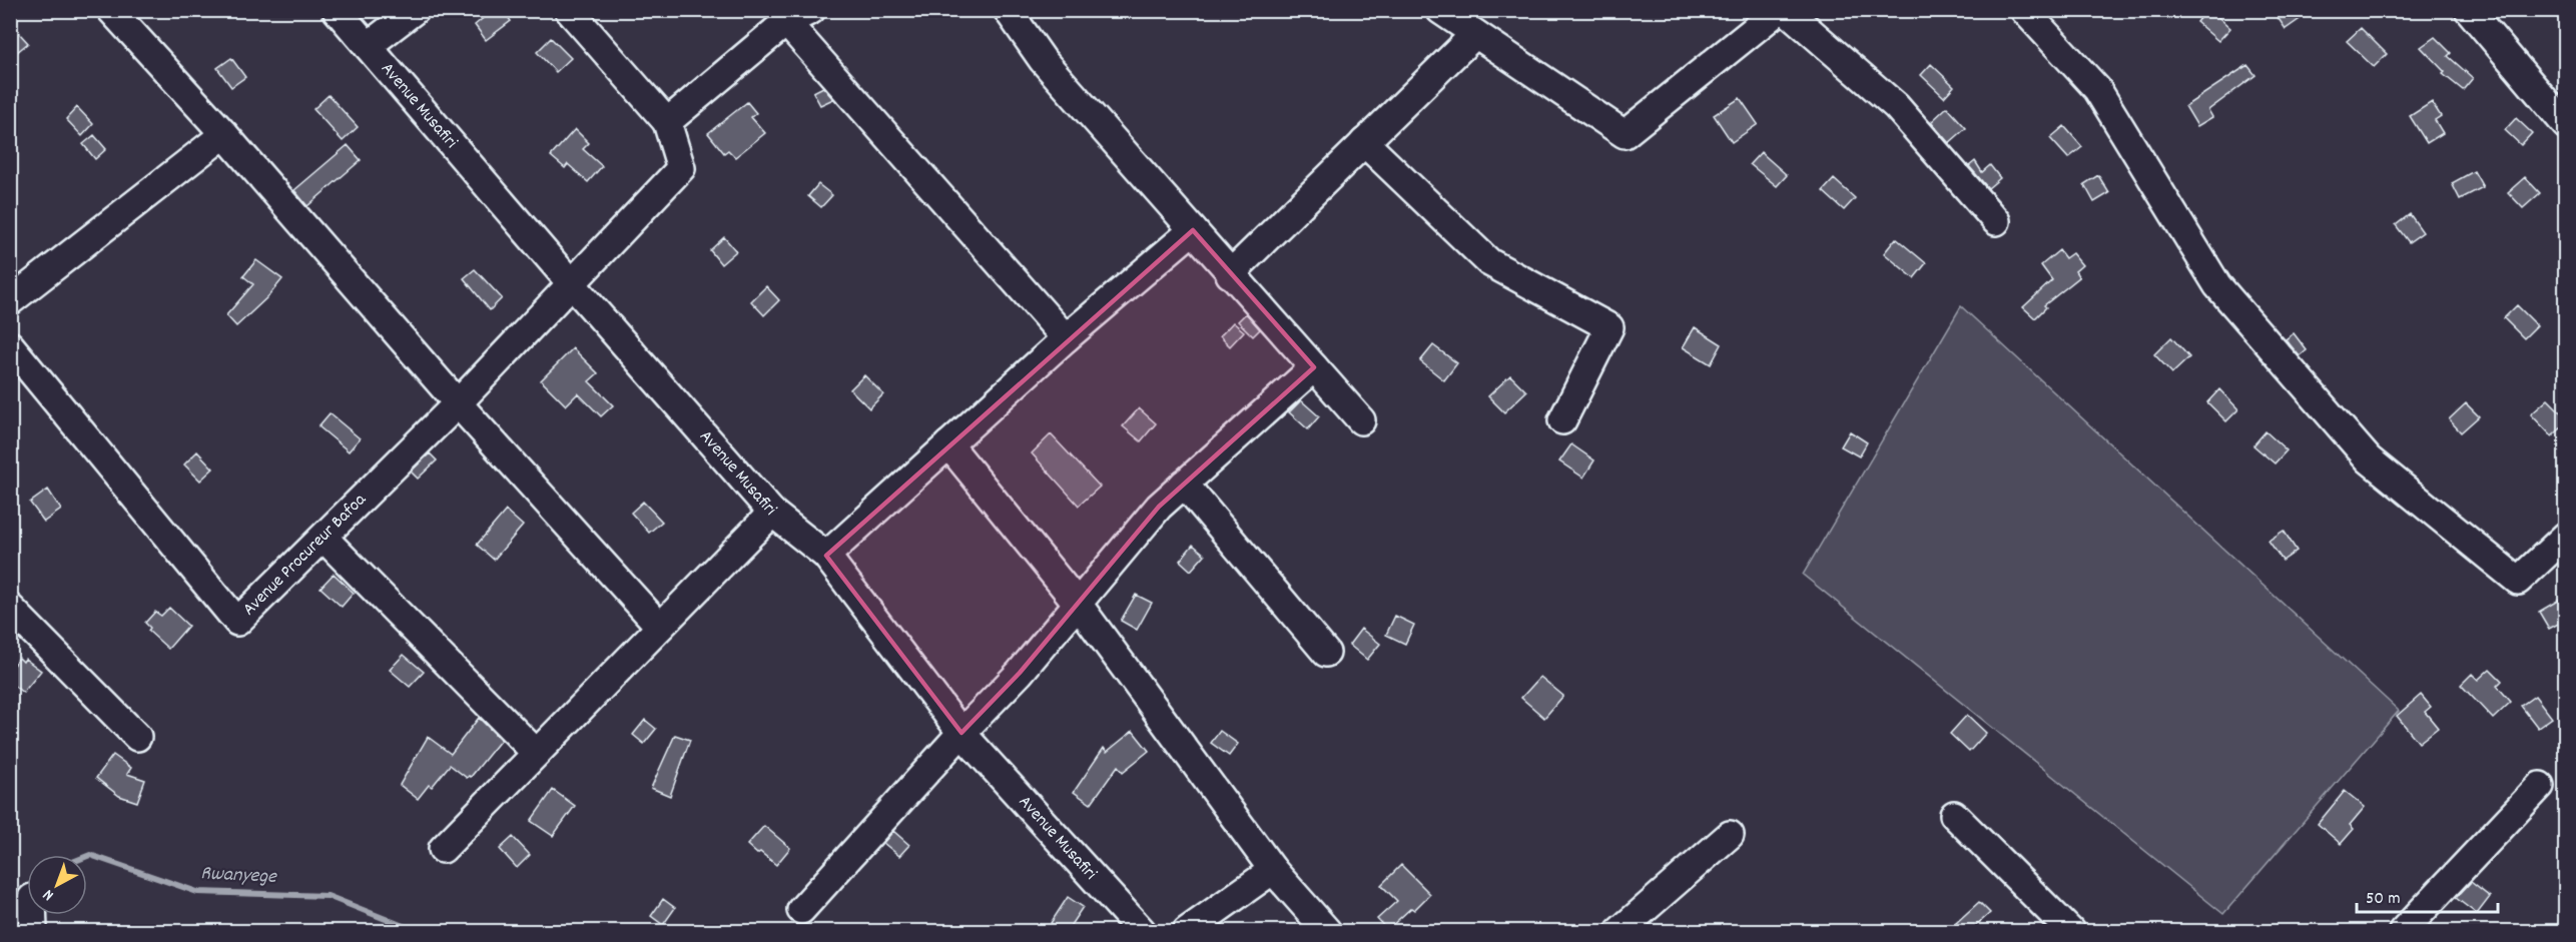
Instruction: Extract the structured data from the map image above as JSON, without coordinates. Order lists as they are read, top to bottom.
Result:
{
  "streets": {
    "street": ["Avenue Musafiri", "Avenue Procureur Bafoa"]
  },
  "crossings": [
    ["Avenue Musafiri", "Avenue Procureur Bafoa"]
  ],
  "water": ["Rwanyege"],
  "scale_bar": "50 m",
  "north": "bottom left"
}
